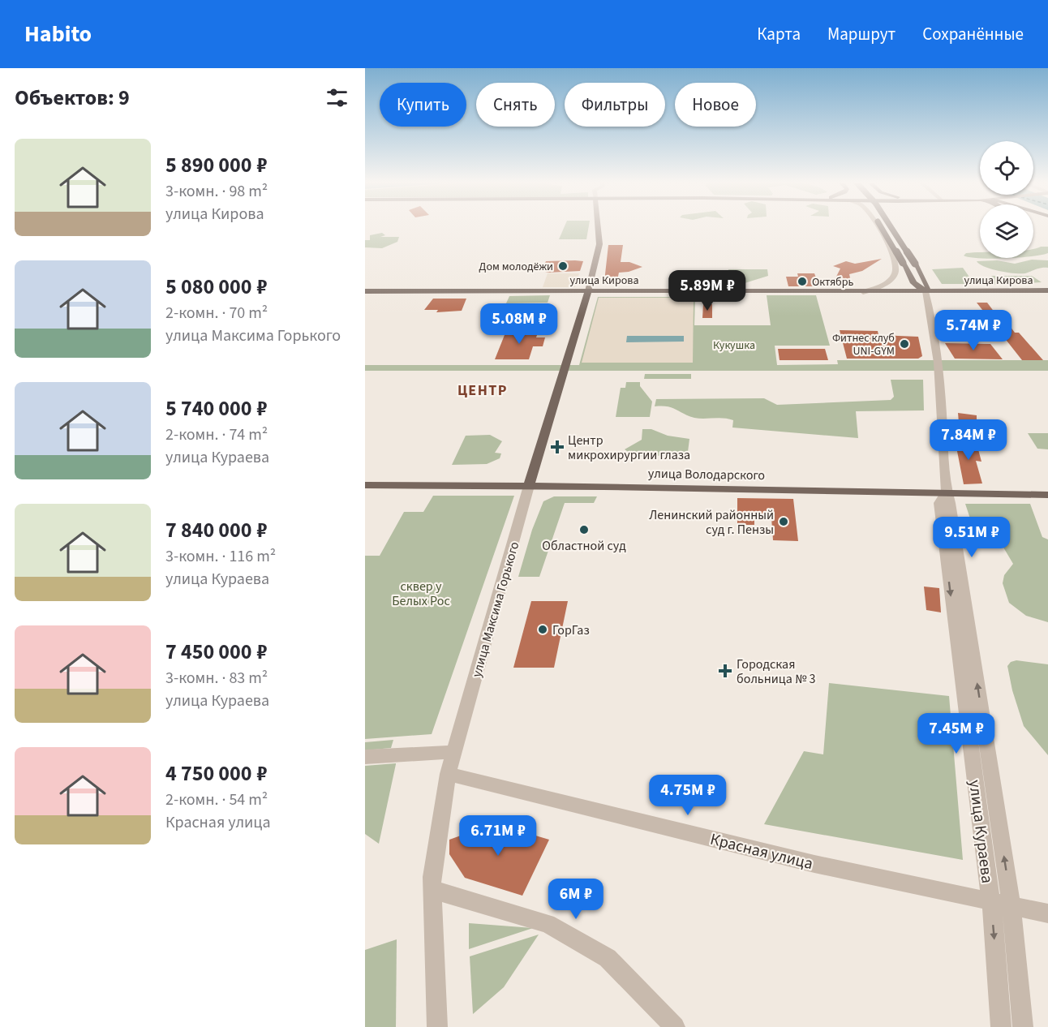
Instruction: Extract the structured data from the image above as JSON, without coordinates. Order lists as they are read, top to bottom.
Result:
{
  "streets": {
    "main road": ["улица Кирова", "улица Володарского", "улица Максима Горького"],
    "street": ["улица Кураева", "Красная улица"]
  },
  "crossings": [
    ["улица Кирова", "улица Максима Горького"],
    ["улица Кирова", "улица Кураева"],
    ["улица Володарского", "улица Максима Горького"],
    ["улица Володарского", "улица Кураева"],
    ["улица Максима Горького", "Красная улица"],
    ["улица Кураева", "Красная улица"]
  ],
  "districts": ["ЦЕНТР"],
  "parks": ["Кукушка", "сквер у Белых Рос"],
  "places": {
    "other": [
      "Дом молодёжи",
      "Октябрь",
      "Фитнес клуб UNI-GYM",
      "Ленинский районный суд г. Пензы",
      "Областной суд",
      "ГорГаз"
    ],
    "health": ["Центр микрохирургии глаза", "Городская больница № 3"]
  },
  "page": {
    "header": "Habito",
    "nav": ["Карта", "Маршрут", "Сохранённые"],
    "heading": "Объектов: 9",
    "chip": [
      "Купить",
      "Снять",
      "Фильтры",
      "Новое"
    ],
    "list": [
      {
        "name": "5 890 000 ₽",
        "note": "3-комн. · 98 m² · улица Кирова"
      },
      {
        "name": "5 080 000 ₽",
        "note": "2-комн. · 70 m² · улица Максима Горького"
      },
      {
        "name": "5 740 000 ₽",
        "note": "2-комн. · 74 m² · улица Кураева"
      },
      {
        "name": "7 840 000 ₽",
        "note": "3-комн. · 116 m² · улица Кураева"
      },
      {
        "name": "7 450 000 ₽",
        "note": "3-комн. · 83 m² · улица Кураева"
      },
      {
        "name": "4 750 000 ₽",
        "note": "2-комн. · 54 m² · Красная улица"
      }
    ],
    "price": [
      "5.89M ₽",
      "5.08M ₽",
      "5.74M ₽",
      "7.84M ₽",
      "9.51M ₽",
      "7.45M ₽",
      "4.75M ₽",
      "6.71M ₽",
      "6M ₽"
    ]
  }
}
